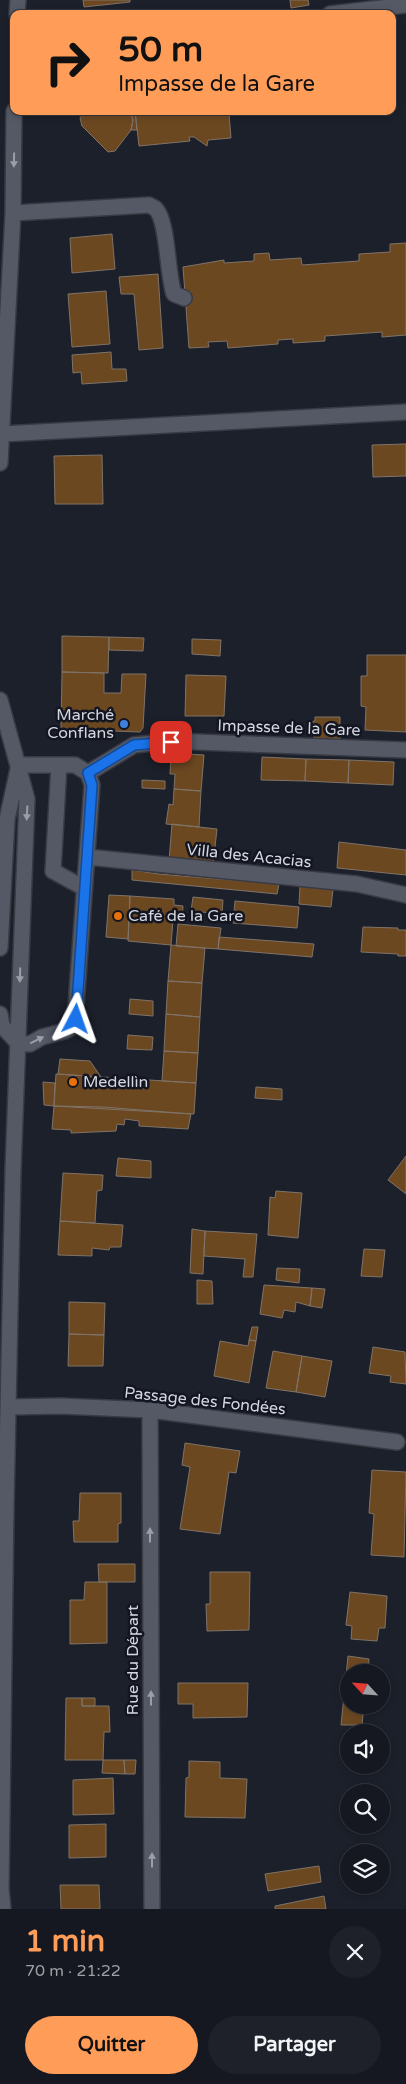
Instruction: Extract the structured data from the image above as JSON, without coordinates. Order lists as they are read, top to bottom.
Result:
{
  "streets": {
    "street": [
      "Impasse de la Gare",
      "Villa des Acacias",
      "Passage des Fondées",
      "Rue du Départ"
    ]
  },
  "crossings": [
    ["Passage des Fondées", "Rue du Départ"]
  ],
  "one_way": ["Rue du Départ"],
  "places": ["Marché Conflans", "Café de la Gare", "Medellìn"],
  "north": "top left",
  "page": {
    "turn": ["50 m", "Impasse de la Gare"],
    "heading": ["1 min", "70 m · 21:22"],
    "buttons": ["Quitter", "Partager"]
  }
}
